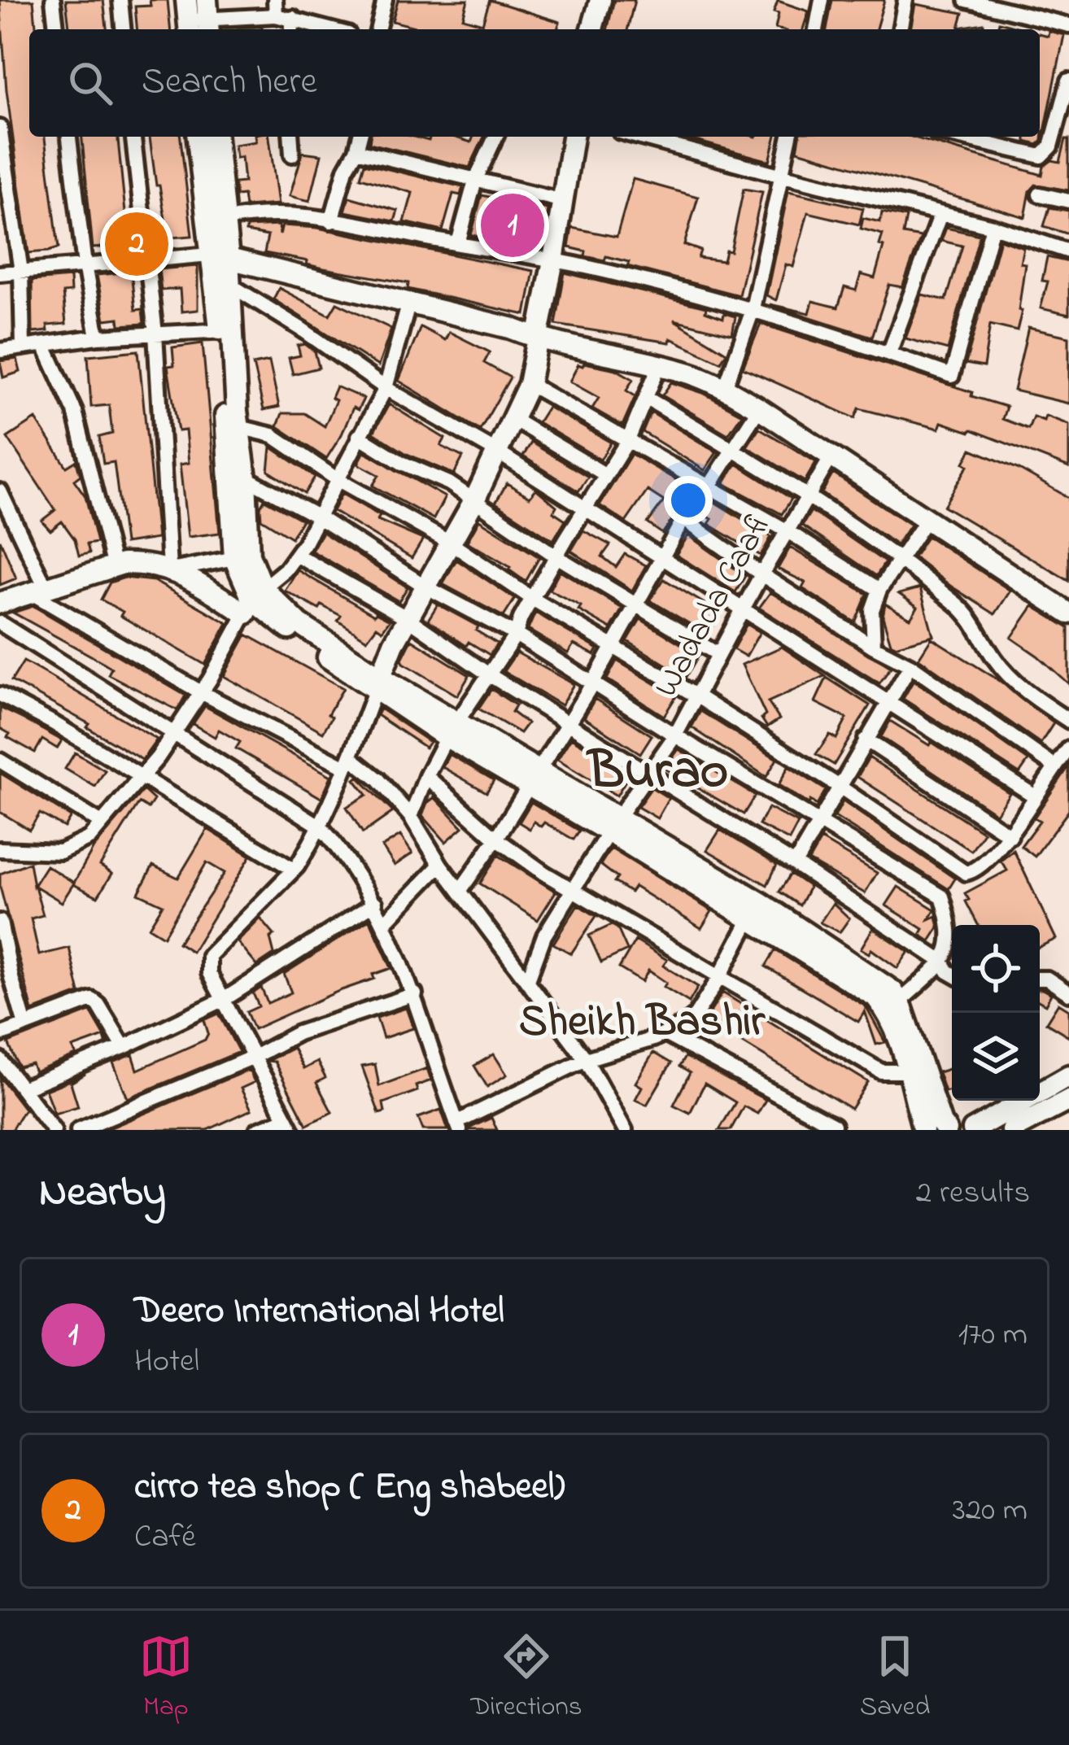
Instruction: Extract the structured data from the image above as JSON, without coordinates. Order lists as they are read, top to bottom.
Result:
{
  "streets": {
    "street": ["Wadada Caafi"]
  },
  "districts": ["Burao", "Sheikh Bashir"],
  "page": {
    "search": "Search here",
    "pins": ["1", "2"],
    "heading": ["Nearby", "2 results"],
    "list": [
      {
        "mark": "1",
        "name": "Deero International Hotel",
        "note": "Hotel",
        "value": "170 m"
      },
      {
        "mark": "2",
        "name": "cirro tea shop ( Eng shabeel)",
        "note": "Café",
        "value": "320 m"
      }
    ],
    "nav": ["Map", "Directions", "Saved"]
  }
}
